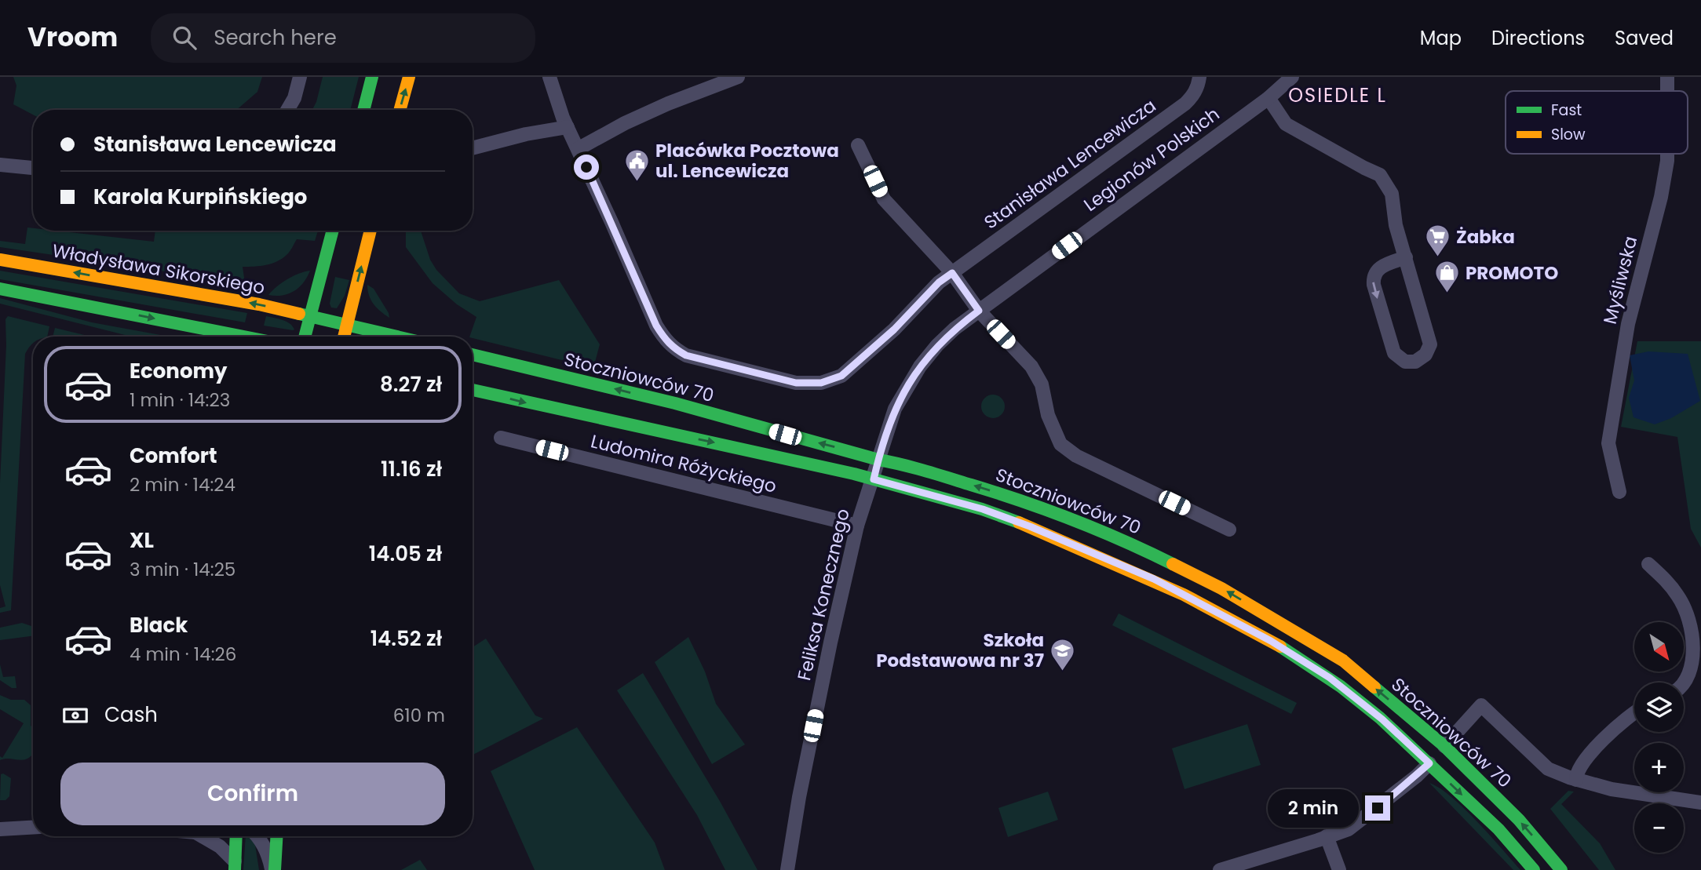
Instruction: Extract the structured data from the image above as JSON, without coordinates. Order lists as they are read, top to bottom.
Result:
{
  "streets": {
    "street": [
      "Legionów Polskich",
      "Stanisława Lencewicza",
      "Władysława Sikorskiego",
      "Myśliwska",
      "Stoczniowców 70",
      "Ludomira Różyckiego",
      "Feliksa Konecznego"
    ]
  },
  "crossings": [
    ["Legionów Polskich", "Stoczniowców 70"],
    ["Legionów Polskich", "Feliksa Konecznego"],
    ["Stoczniowców 70", "Feliksa Konecznego"],
    ["Ludomira Różyckiego", "Feliksa Konecznego"]
  ],
  "districts": ["OSIEDLE L"],
  "places": {
    "public building": ["Placówka Pocztowa ul. Lencewicza"],
    "supermarket": ["Żabka"],
    "shop": ["PROMOTO"],
    "school or university": ["Szkoła Podstawowa nr 37"]
  },
  "legend": ["Fast", "Slow"],
  "north": "bottom right",
  "page": {
    "header": "Vroom",
    "search": "Search here",
    "nav": ["Map", "Directions", "Saved"],
    "banner": ["Stanisława Lencewicza", "Karola Kurpińskiego"],
    "list": [
      {
        "name": "Economy",
        "note": "1 min · 14:23",
        "value": "8.27 zł"
      },
      {
        "name": "Comfort",
        "note": "2 min · 14:24",
        "value": "11.16 zł"
      },
      {
        "name": "XL",
        "note": "3 min · 14:25",
        "value": "14.05 zł"
      },
      {
        "name": "Black",
        "note": "4 min · 14:26",
        "value": "14.52 zł"
      }
    ],
    "map_buttons": ["+", "−"],
    "pay": ["Cash", "610 m"],
    "buttons": "Confirm",
    "bubble": "2 min"
  }
}
